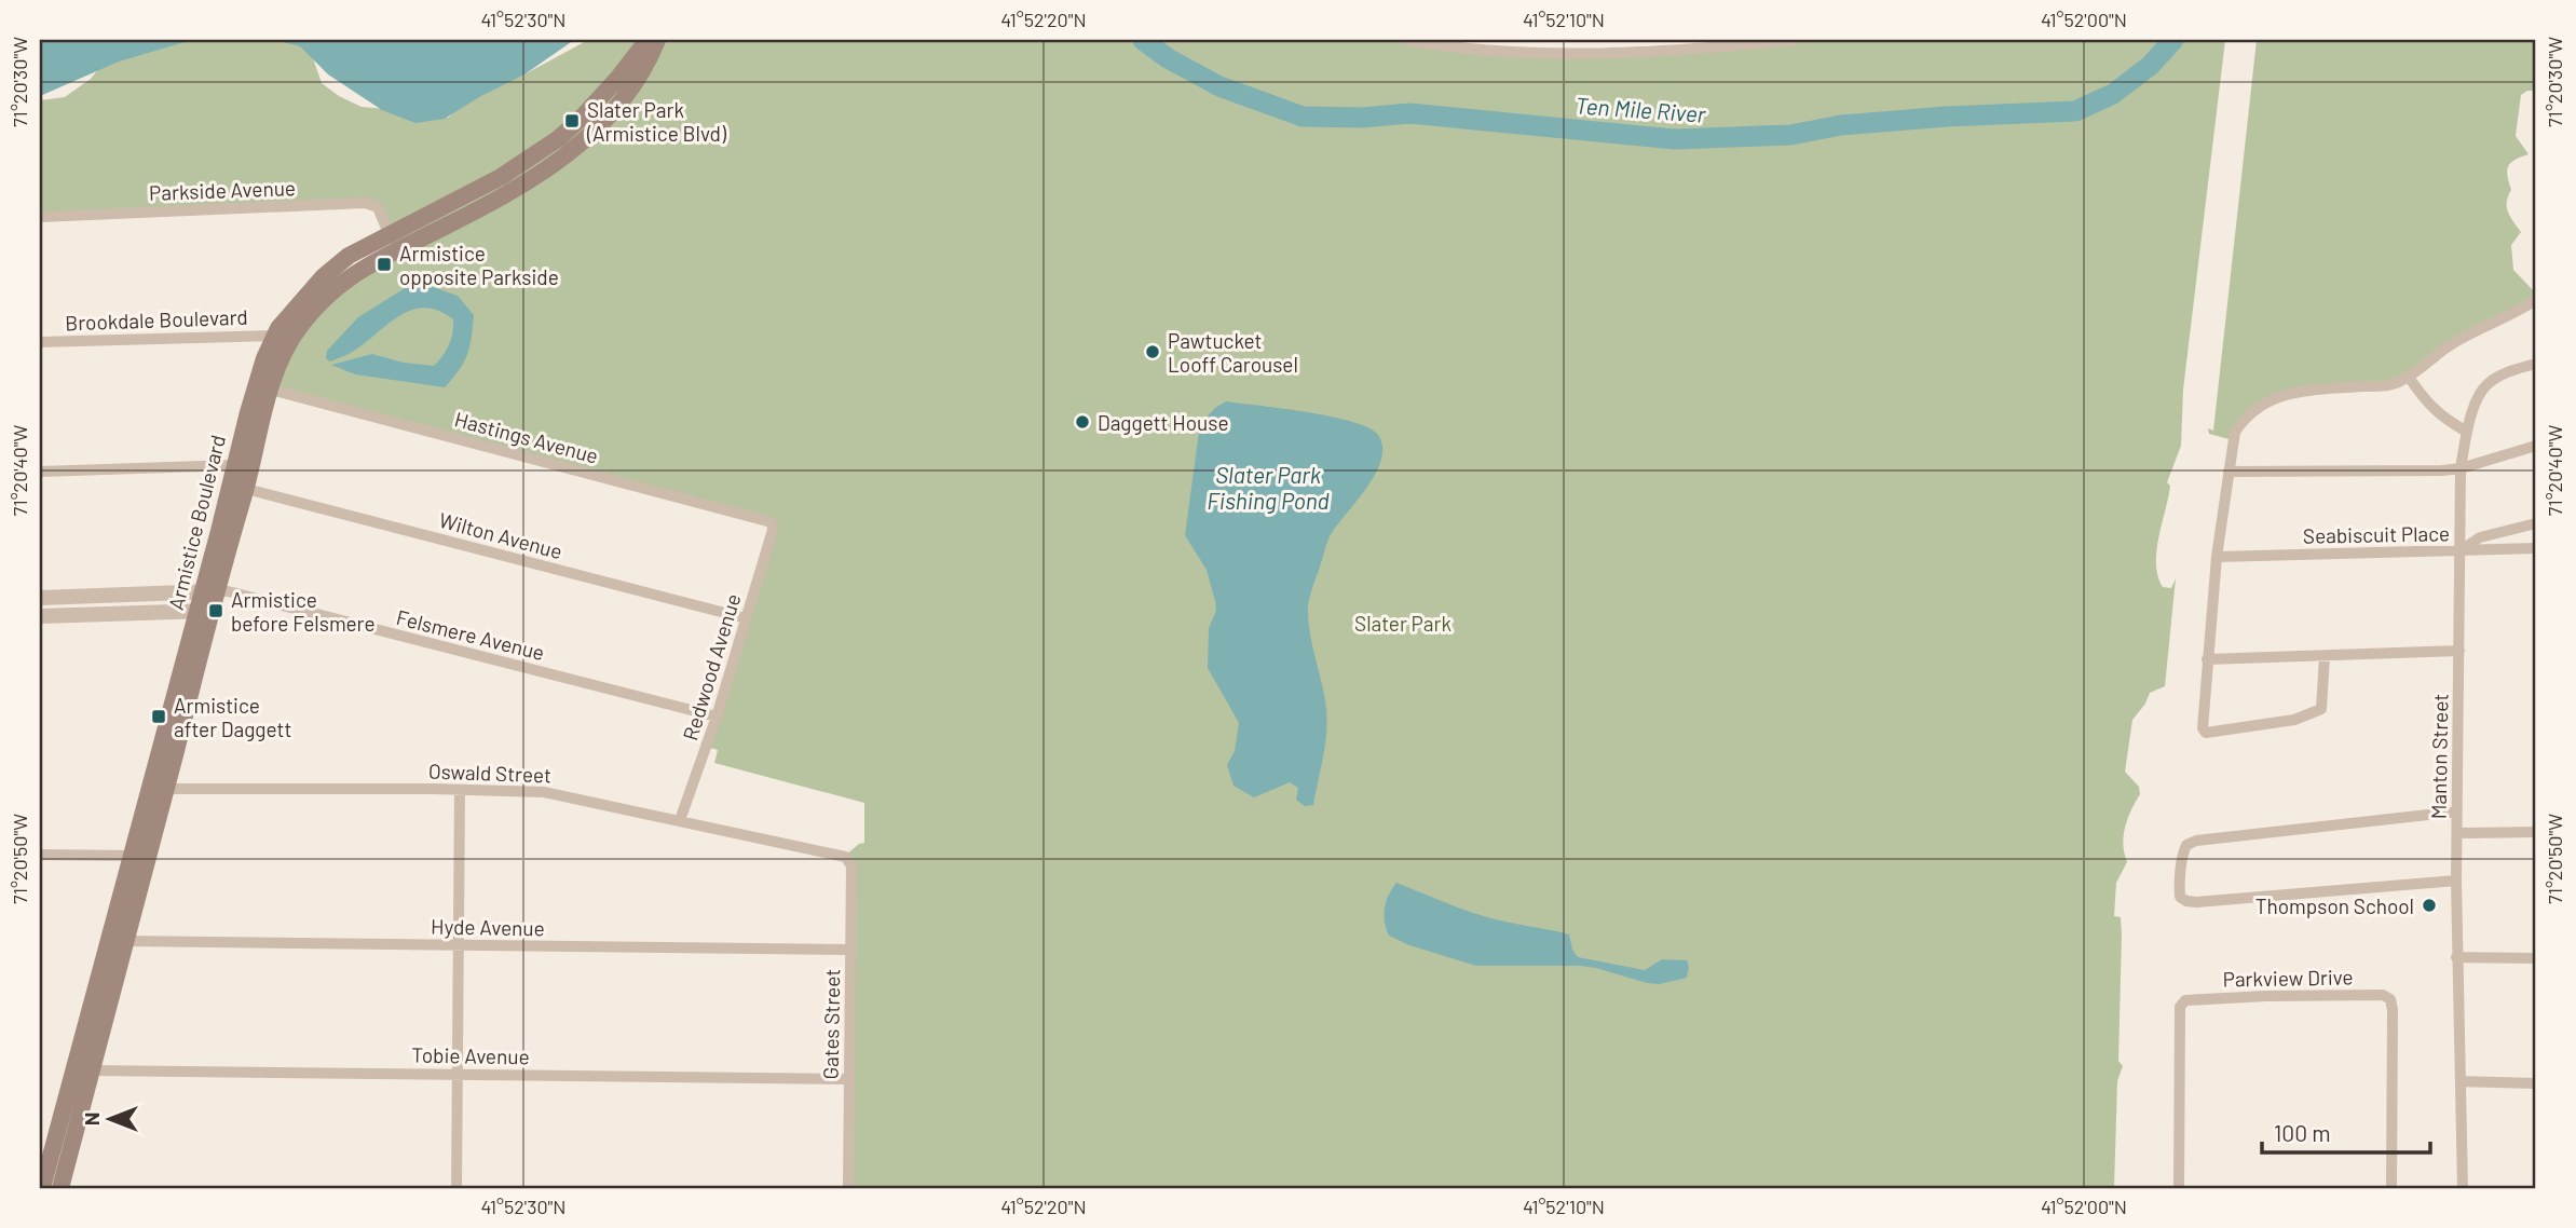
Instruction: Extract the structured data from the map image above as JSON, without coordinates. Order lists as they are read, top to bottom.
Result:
{
  "streets": {
    "main road": ["Armistice Boulevard"],
    "street": [
      "Parkside Avenue",
      "Brookdale Boulevard",
      "Hastings Avenue",
      "Seabiscuit Place",
      "Wilton Avenue",
      "Felsmere Avenue",
      "Redwood Avenue",
      "Manton Street",
      "Oswald Street",
      "Hyde Avenue",
      "Parkview Drive",
      "Gates Street",
      "Tobie Avenue"
    ]
  },
  "crossings": [
    ["Parkside Avenue", "Armistice Boulevard"],
    ["Brookdale Boulevard", "Armistice Boulevard"],
    ["Hastings Avenue", "Armistice Boulevard"],
    ["Hastings Avenue", "Redwood Avenue"],
    ["Armistice Boulevard", "Wilton Avenue"],
    ["Armistice Boulevard", "Felsmere Avenue"],
    ["Armistice Boulevard", "Oswald Street"],
    ["Armistice Boulevard", "Hyde Avenue"],
    ["Armistice Boulevard", "Tobie Avenue"],
    ["Seabiscuit Place", "Manton Street"],
    ["Wilton Avenue", "Redwood Avenue"],
    ["Felsmere Avenue", "Redwood Avenue"],
    ["Redwood Avenue", "Oswald Street"],
    ["Oswald Street", "Gates Street"],
    ["Hyde Avenue", "Gates Street"],
    ["Gates Street", "Tobie Avenue"]
  ],
  "water": ["Ten Mile River", "Slater Park Fishing Pond"],
  "parks": ["Slater Park"],
  "places": {
    "transit": [
      "Slater Park (Armistice Blvd)",
      "Armistice opposite Parkside",
      "Armistice before Felsmere",
      "Armistice after Daggett"
    ],
    "other": ["Pawtucket Looff Carousel", "Daggett House", "Thompson School"]
  },
  "scale_bar": "100 m",
  "north": "left",
  "coordinates": [
    "41°52'30\"N",
    "41°52'20\"N",
    "41°52'10\"N",
    "41°52'00\"N",
    "71°20'30\"W",
    "71°20'40\"W",
    "71°20'50\"W"
  ]
}
